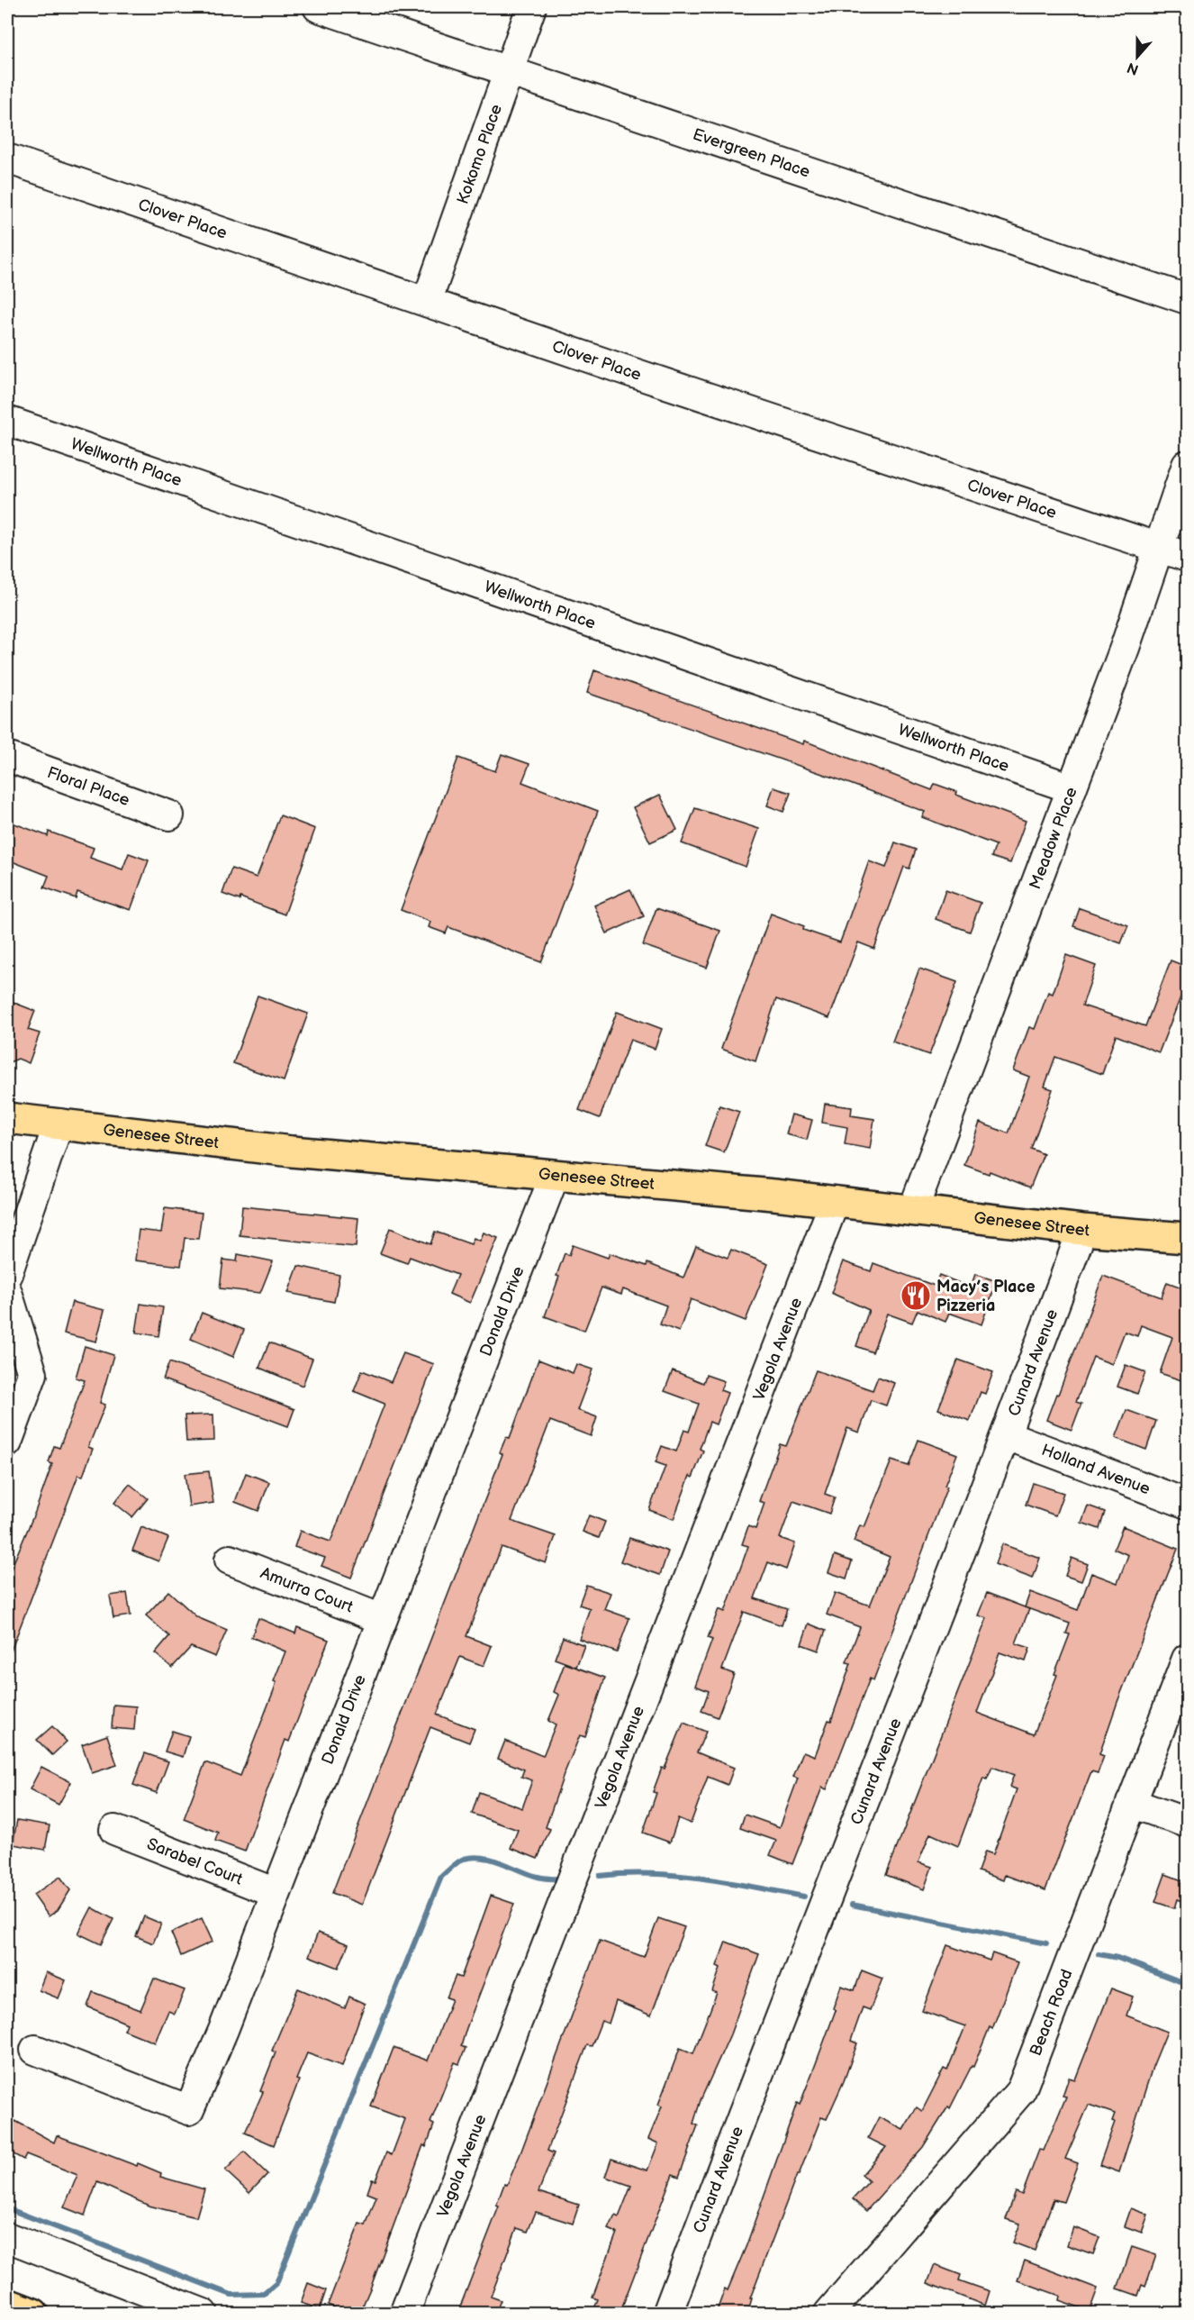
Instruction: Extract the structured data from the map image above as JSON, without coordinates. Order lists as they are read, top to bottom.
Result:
{
  "streets": {
    "main road": ["Genesee Street"],
    "street": [
      "Evergreen Place",
      "Kokomo Place",
      "Clover Place",
      "Wellworth Place",
      "Floral Place",
      "Meadow Place",
      "Donald Drive",
      "Vegola Avenue",
      "Cunard Avenue",
      "Holland Avenue",
      "Amurra Court",
      "Sarabel Court",
      "Beach Road"
    ]
  },
  "crossings": [
    ["Evergreen Place", "Kokomo Place"],
    ["Kokomo Place", "Clover Place"],
    ["Clover Place", "Meadow Place"],
    ["Wellworth Place", "Meadow Place"],
    ["Meadow Place", "Genesee Street"],
    ["Genesee Street", "Donald Drive"],
    ["Genesee Street", "Vegola Avenue"],
    ["Genesee Street", "Cunard Avenue"],
    ["Donald Drive", "Amurra Court"],
    ["Donald Drive", "Sarabel Court"],
    ["Cunard Avenue", "Holland Avenue"]
  ],
  "places": {
    "restaurant": ["Macy’s Place Pizzeria"]
  },
  "north": "bottom"
}
